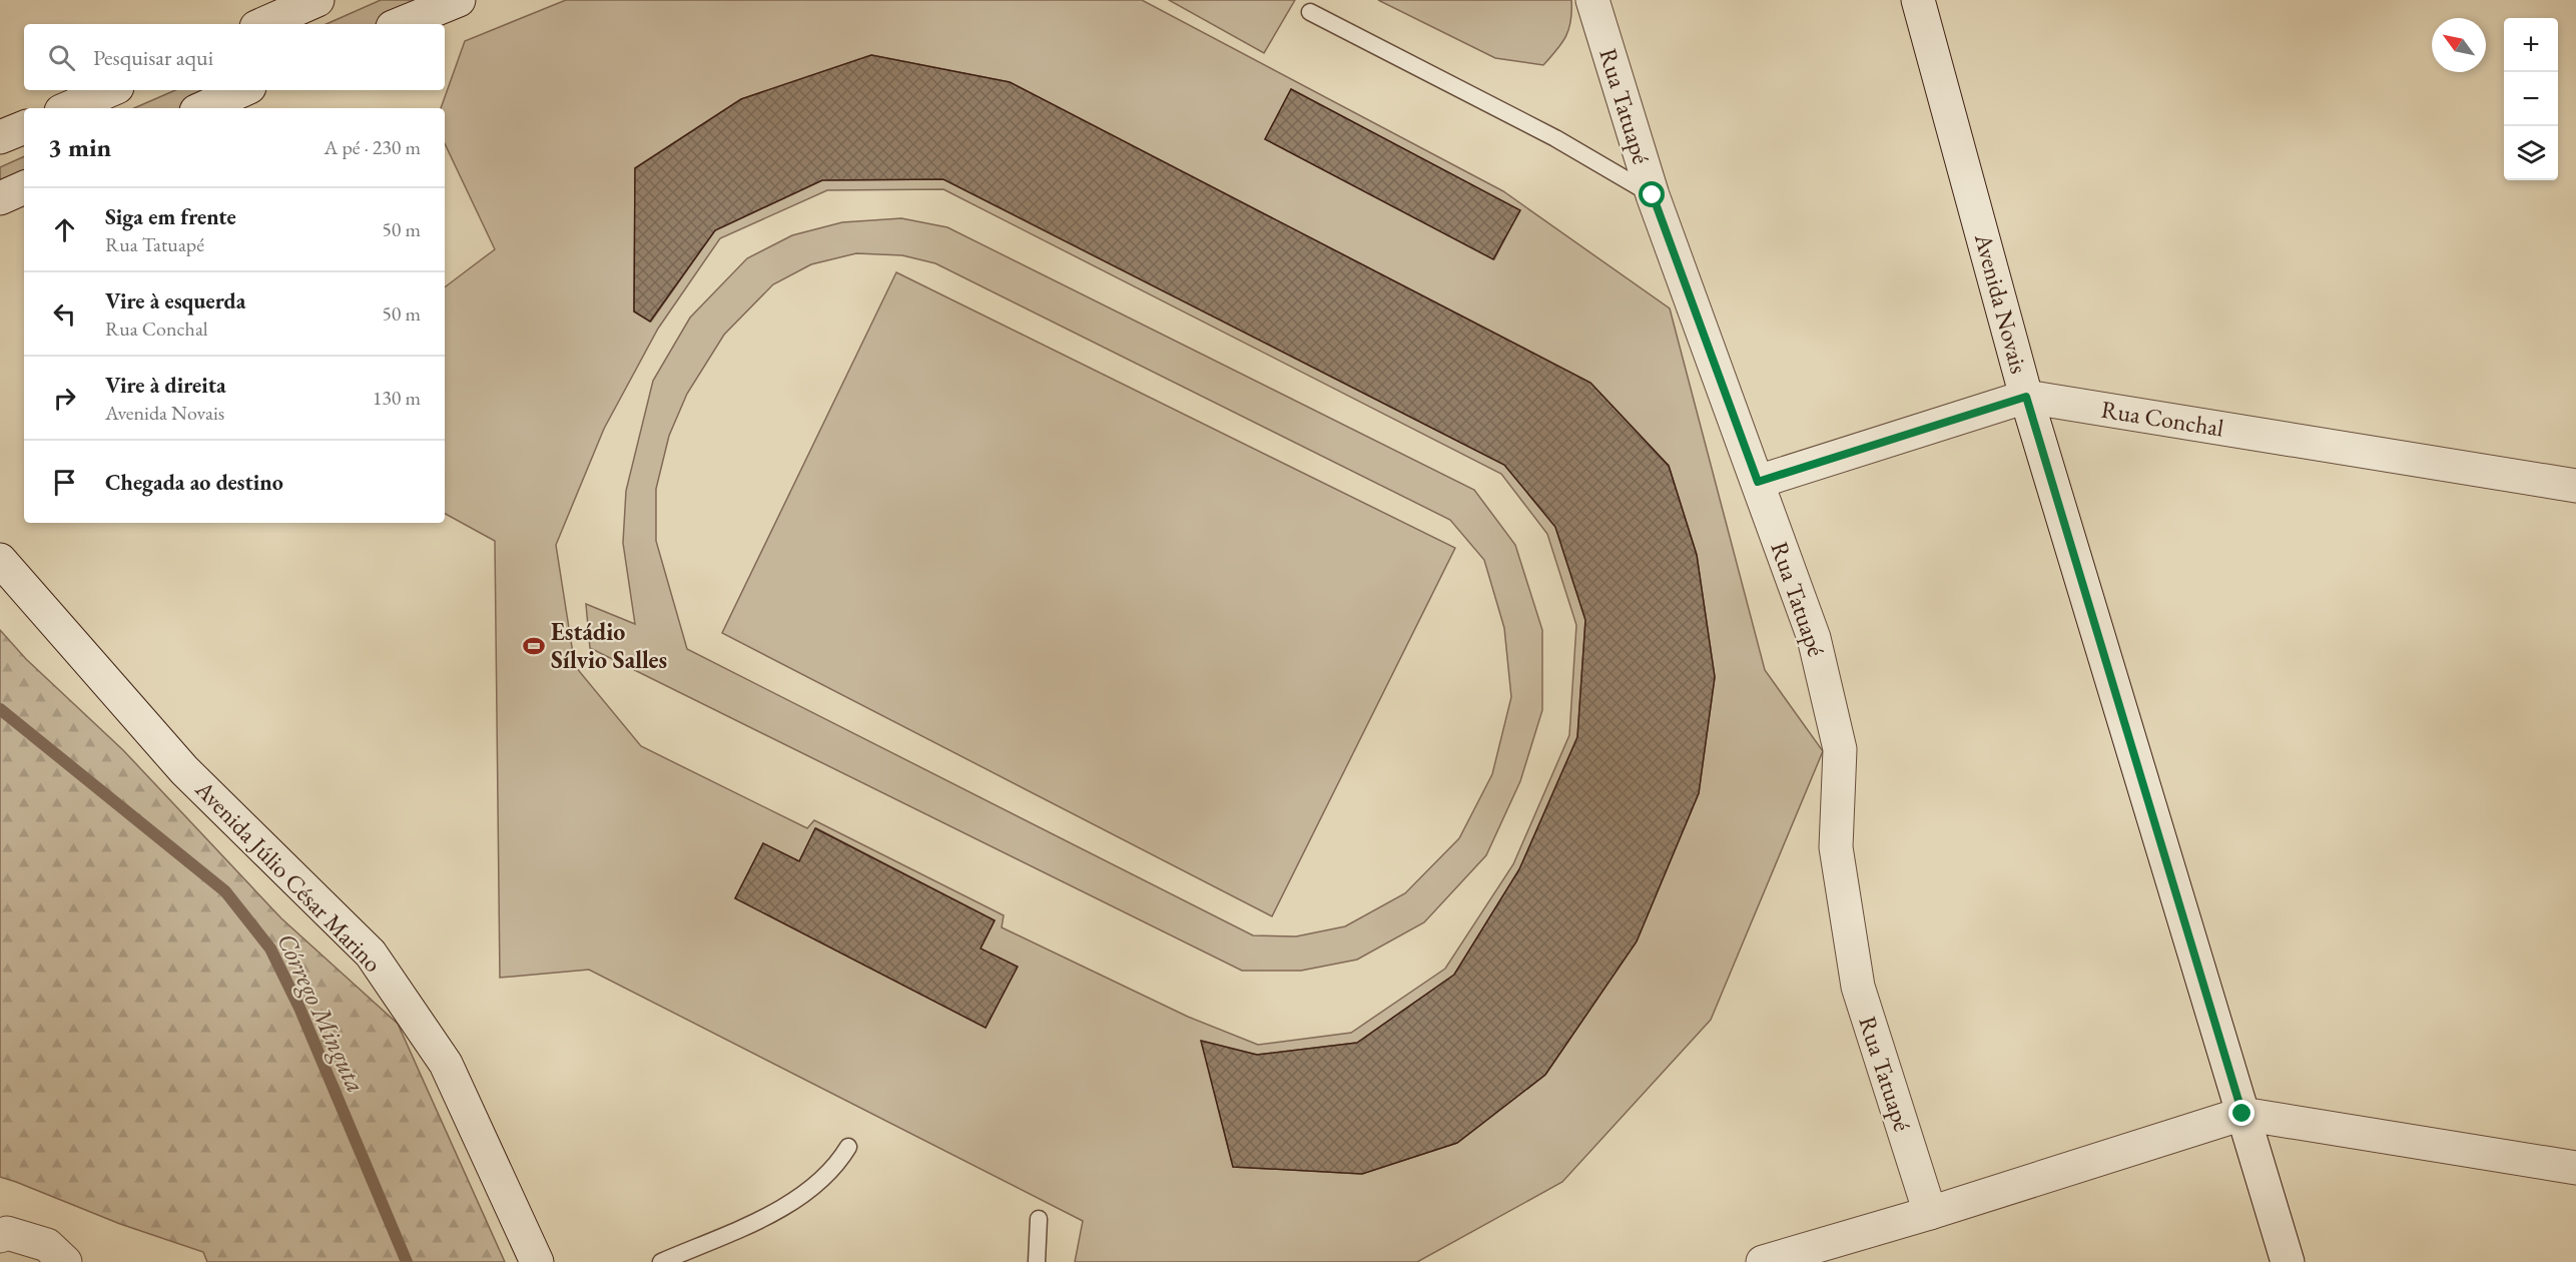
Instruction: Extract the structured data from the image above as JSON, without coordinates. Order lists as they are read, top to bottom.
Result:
{
  "streets": {
    "street": [
      "Rua Tatuapé",
      "Avenida Novais",
      "Rua Conchal",
      "Avenida Júlio César Marino"
    ]
  },
  "crossings": [
    ["Rua Tatuapé", "Rua Conchal"],
    ["Avenida Novais", "Rua Conchal"]
  ],
  "water": ["Córrego Minguta"],
  "places": {
    "sports": ["Estádio Sílvio Salles"]
  },
  "north": "top left",
  "page": {
    "map_buttons": ["+", "−"],
    "search": "Pesquisar aqui",
    "heading": ["3 min", "A pé · 230 m"],
    "list": [
      ["Siga em frente", "Rua Tatuapé", "50 m"],
      ["Vire à esquerda", "Rua Conchal", "50 m"],
      ["Vire à direita", "Avenida Novais", "130 m"],
      "Chegada ao destino"
    ]
  }
}
